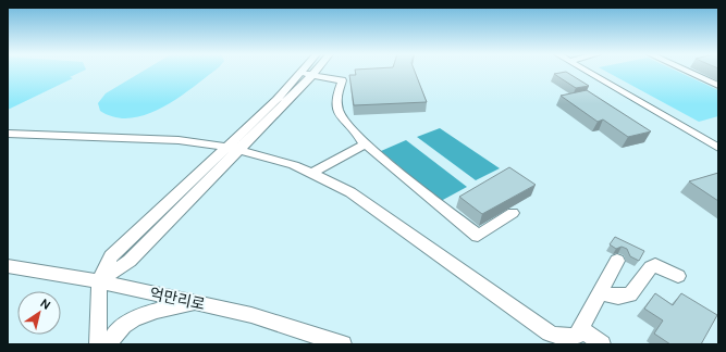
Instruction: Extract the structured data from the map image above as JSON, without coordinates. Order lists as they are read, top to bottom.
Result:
{
  "streets": {
    "street": ["억만리로"]
  },
  "north": "top right"
}
